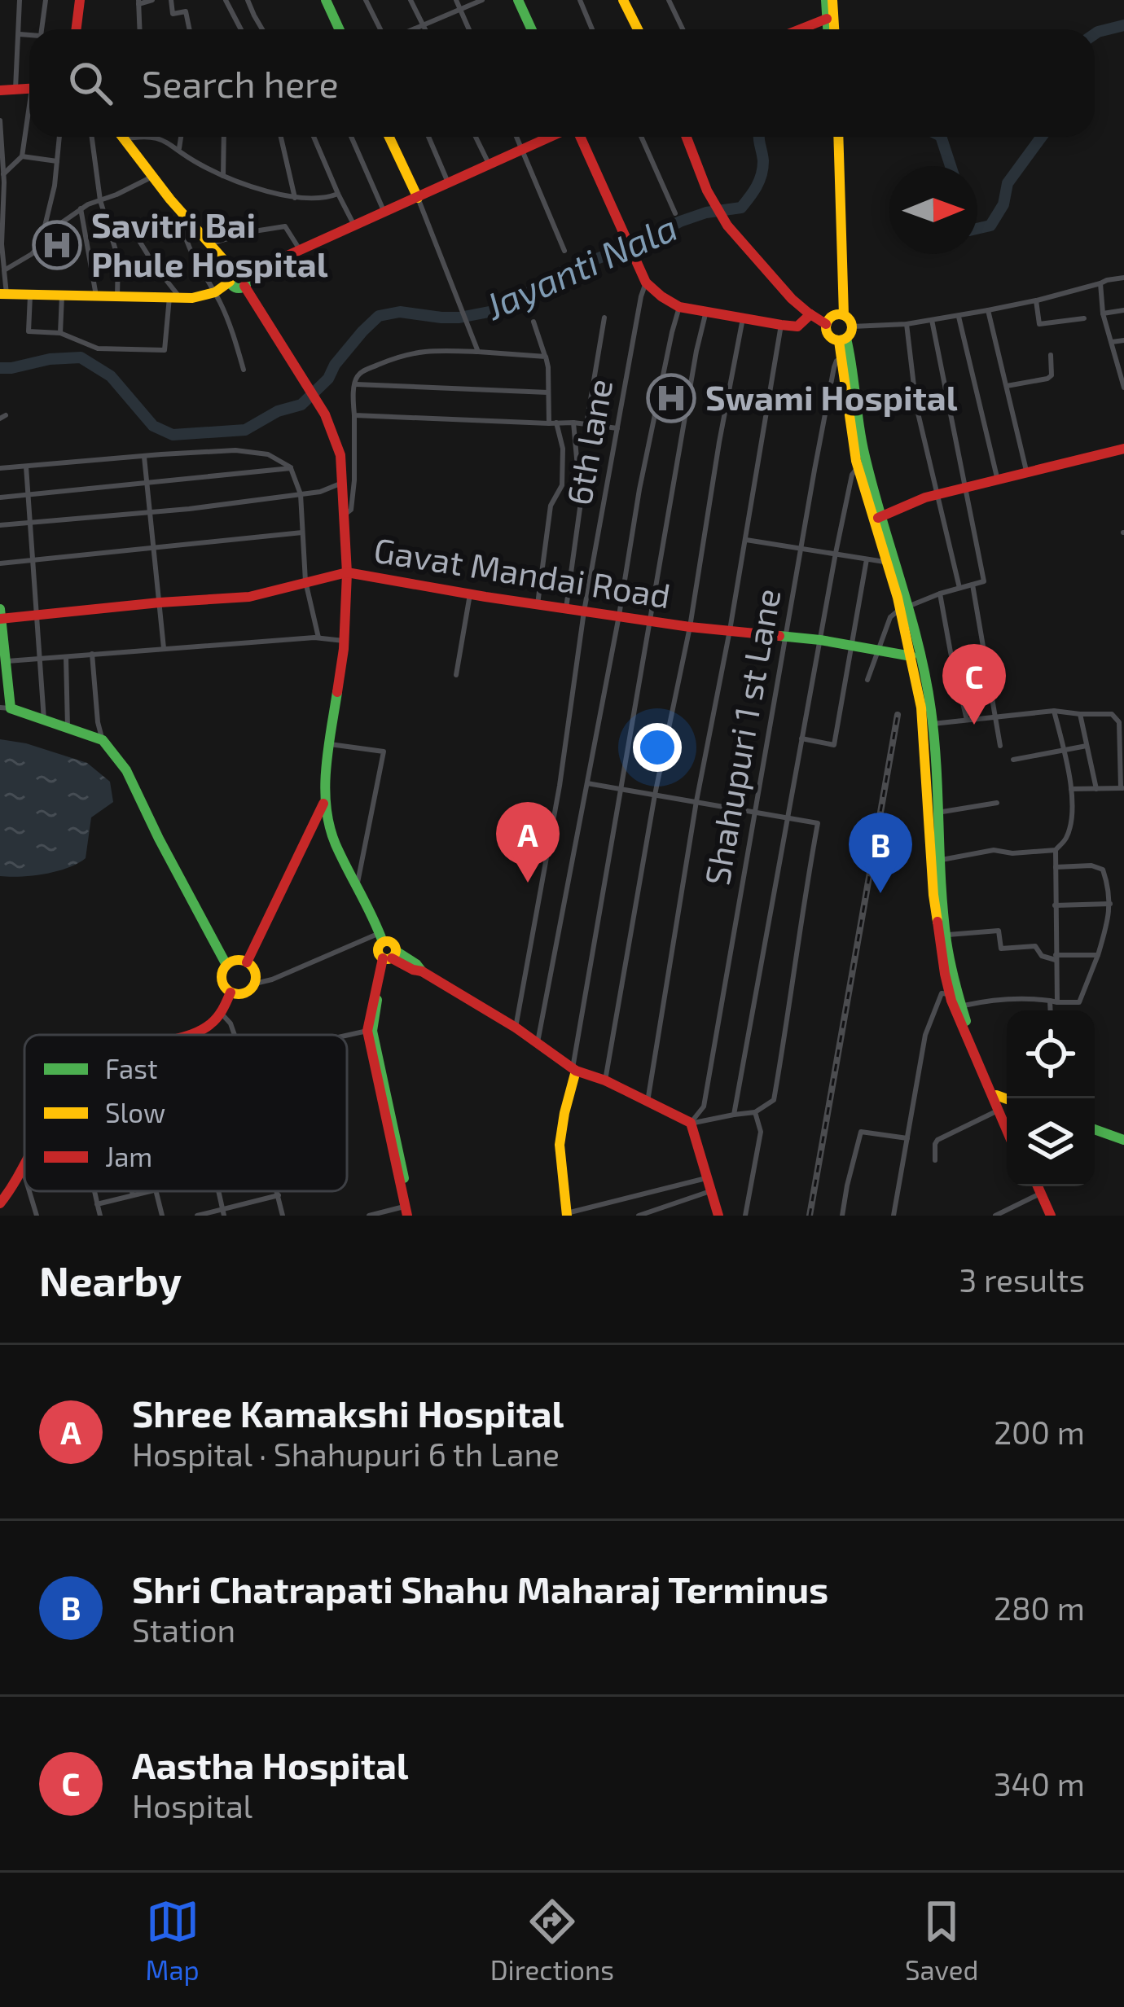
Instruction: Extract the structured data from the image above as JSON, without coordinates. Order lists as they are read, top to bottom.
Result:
{
  "streets": {
    "main road": ["Gavat Mandai Road"],
    "street": ["6th lane", "Shahupuri 1 st Lane"]
  },
  "crossings": [
    ["6th lane", "Gavat Mandai Road"]
  ],
  "water": ["Jayanti Nala"],
  "places": {
    "hospital": ["Savitri Bai Phule Hospital", "Swami Hospital"]
  },
  "legend": ["Fast", "Slow", "Jam"],
  "north": "right",
  "page": {
    "search": "Search here",
    "pins": ["C", "A", "B"],
    "heading": ["Nearby", "3 results"],
    "list": [
      {
        "mark": "A",
        "name": "Shree Kamakshi Hospital",
        "note": "Hospital · Shahupuri 6 th Lane",
        "value": "200 m"
      },
      {
        "mark": "B",
        "name": "Shri Chatrapati Shahu Maharaj Terminus",
        "note": "Station",
        "value": "280 m"
      },
      {
        "mark": "C",
        "name": "Aastha Hospital",
        "note": "Hospital",
        "value": "340 m"
      }
    ],
    "nav": ["Map", "Directions", "Saved"]
  }
}
